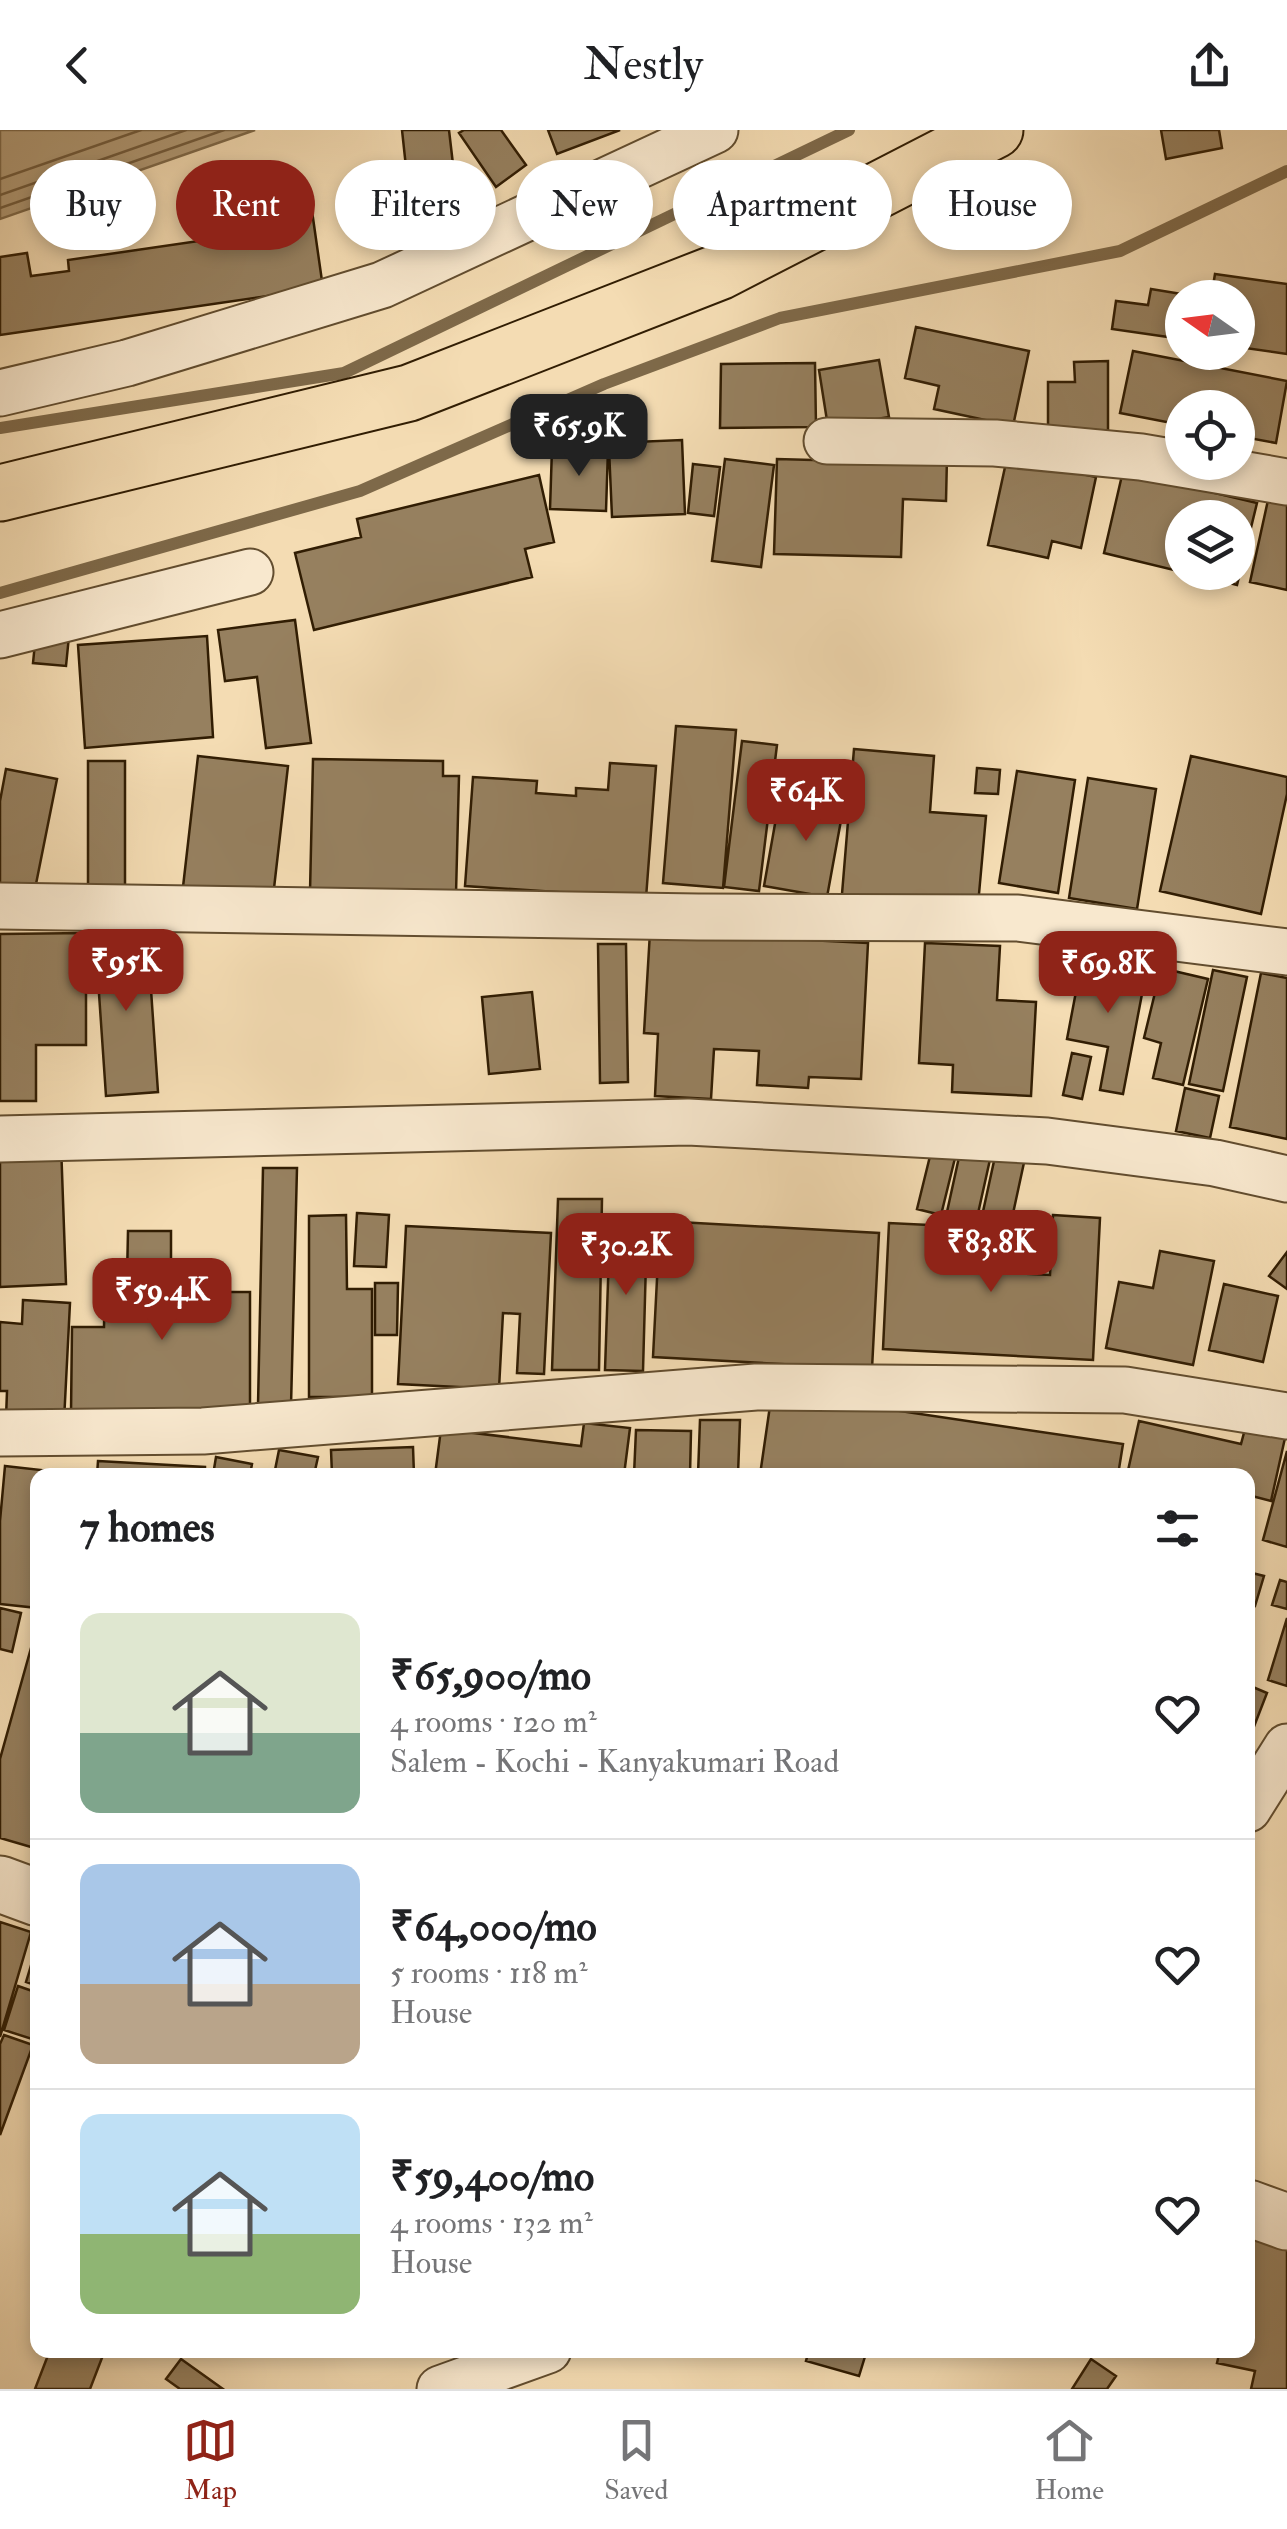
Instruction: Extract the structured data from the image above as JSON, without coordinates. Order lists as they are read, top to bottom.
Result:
{
  "north": "left",
  "page": {
    "header": "Nestly",
    "chip": [
      "Buy",
      "Rent",
      "Filters",
      "New",
      "Apartment",
      "House"
    ],
    "price": [
      "₹65.9K",
      "₹64K",
      "₹95K",
      "₹69.8K",
      "₹83.8K",
      "₹30.2K",
      "₹59.4K"
    ],
    "heading": "7 homes",
    "list": [
      {
        "name": "₹65,900/mo",
        "note": "4 rooms · 120 m² · Salem - Kochi - Kanyakumari Road"
      },
      {
        "name": "₹64,000/mo",
        "note": "5 rooms · 118 m² · House"
      },
      {
        "name": "₹59,400/mo",
        "note": "4 rooms · 132 m² · House"
      }
    ],
    "tabs": ["Map", "Saved", "Home"]
  }
}
